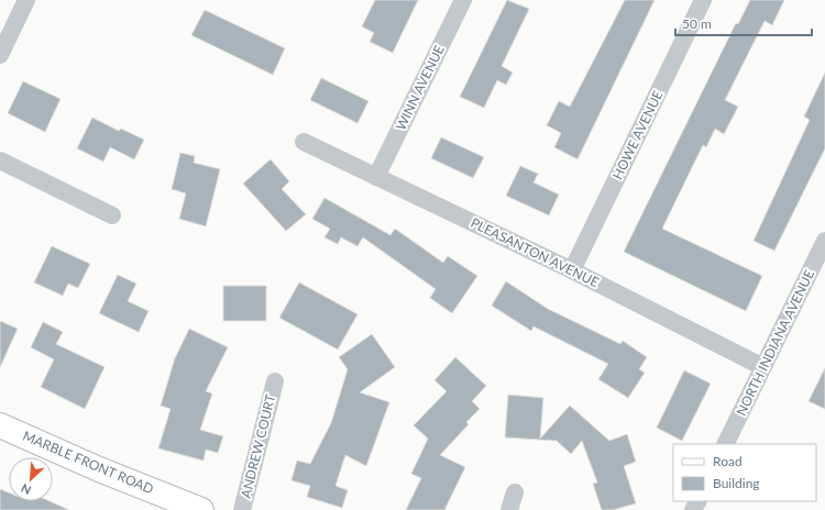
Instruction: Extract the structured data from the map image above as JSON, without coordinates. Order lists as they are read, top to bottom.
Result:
{
  "streets": {
    "street": [
      "WINN AVENUE",
      "HOWE AVENUE",
      "PLEASANTON AVENUE",
      "NORTH INDIANA AVENUE",
      "ANDREW COURT",
      "MARBLE FRONT ROAD"
    ]
  },
  "crossings": [
    ["WINN AVENUE", "PLEASANTON AVENUE"],
    ["HOWE AVENUE", "PLEASANTON AVENUE"],
    ["PLEASANTON AVENUE", "NORTH INDIANA AVENUE"]
  ],
  "legend": ["Road", "Building"],
  "scale_bar": "50 m",
  "north": "bottom left"
}
